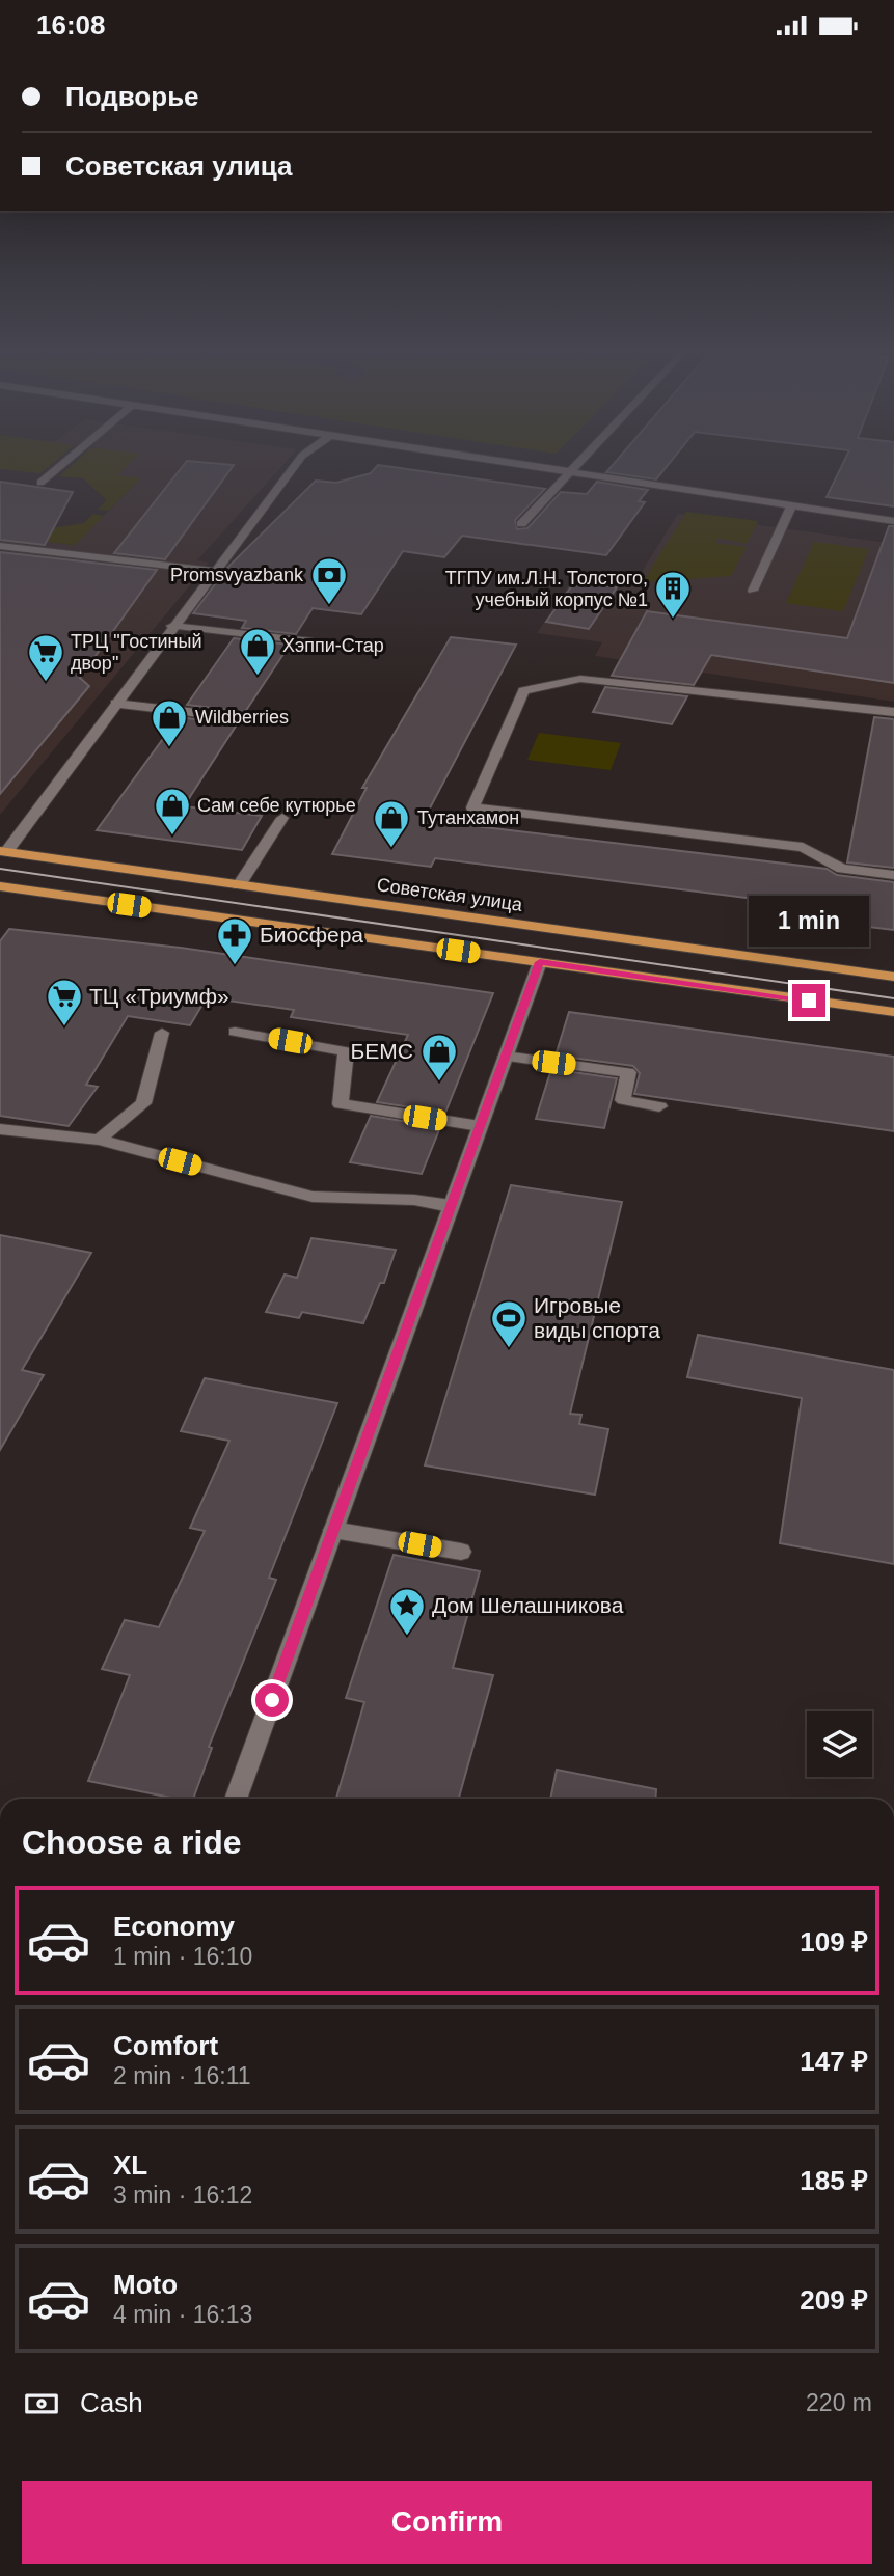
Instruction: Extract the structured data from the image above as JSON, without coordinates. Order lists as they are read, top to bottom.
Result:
{
  "streets": {
    "main road": ["Советская улица"]
  },
  "places": {
    "bank": ["Promsvyazbank"],
    "building": ["ТГПУ им.Л.Н. Толстого, учебный корпус №1"],
    "shop": [
      "Хэппи-Стар",
      "Wildberries",
      "Сам себе кутюрье",
      "Тутанхамон",
      "БЕМС"
    ],
    "supermarket": ["ТРЦ \"Гостиный двор\"", "ТЦ «Триумф»"],
    "pharmacy": ["Биосфера"],
    "sports": ["Игровые виды спорта"],
    "place": ["Дом Шелашникова"]
  },
  "page": {
    "status": "16:08",
    "banner": ["Подворье", "Советская улица"],
    "bubble": "1 min",
    "heading": "Choose a ride",
    "list": [
      {
        "name": "Economy",
        "note": "1 min · 16:10",
        "value": "109 ₽"
      },
      {
        "name": "Comfort",
        "note": "2 min · 16:11",
        "value": "147 ₽"
      },
      {
        "name": "XL",
        "note": "3 min · 16:12",
        "value": "185 ₽"
      },
      {
        "name": "Moto",
        "note": "4 min · 16:13",
        "value": "209 ₽"
      }
    ],
    "pay": ["Cash", "220 m"],
    "buttons": "Confirm"
  }
}
